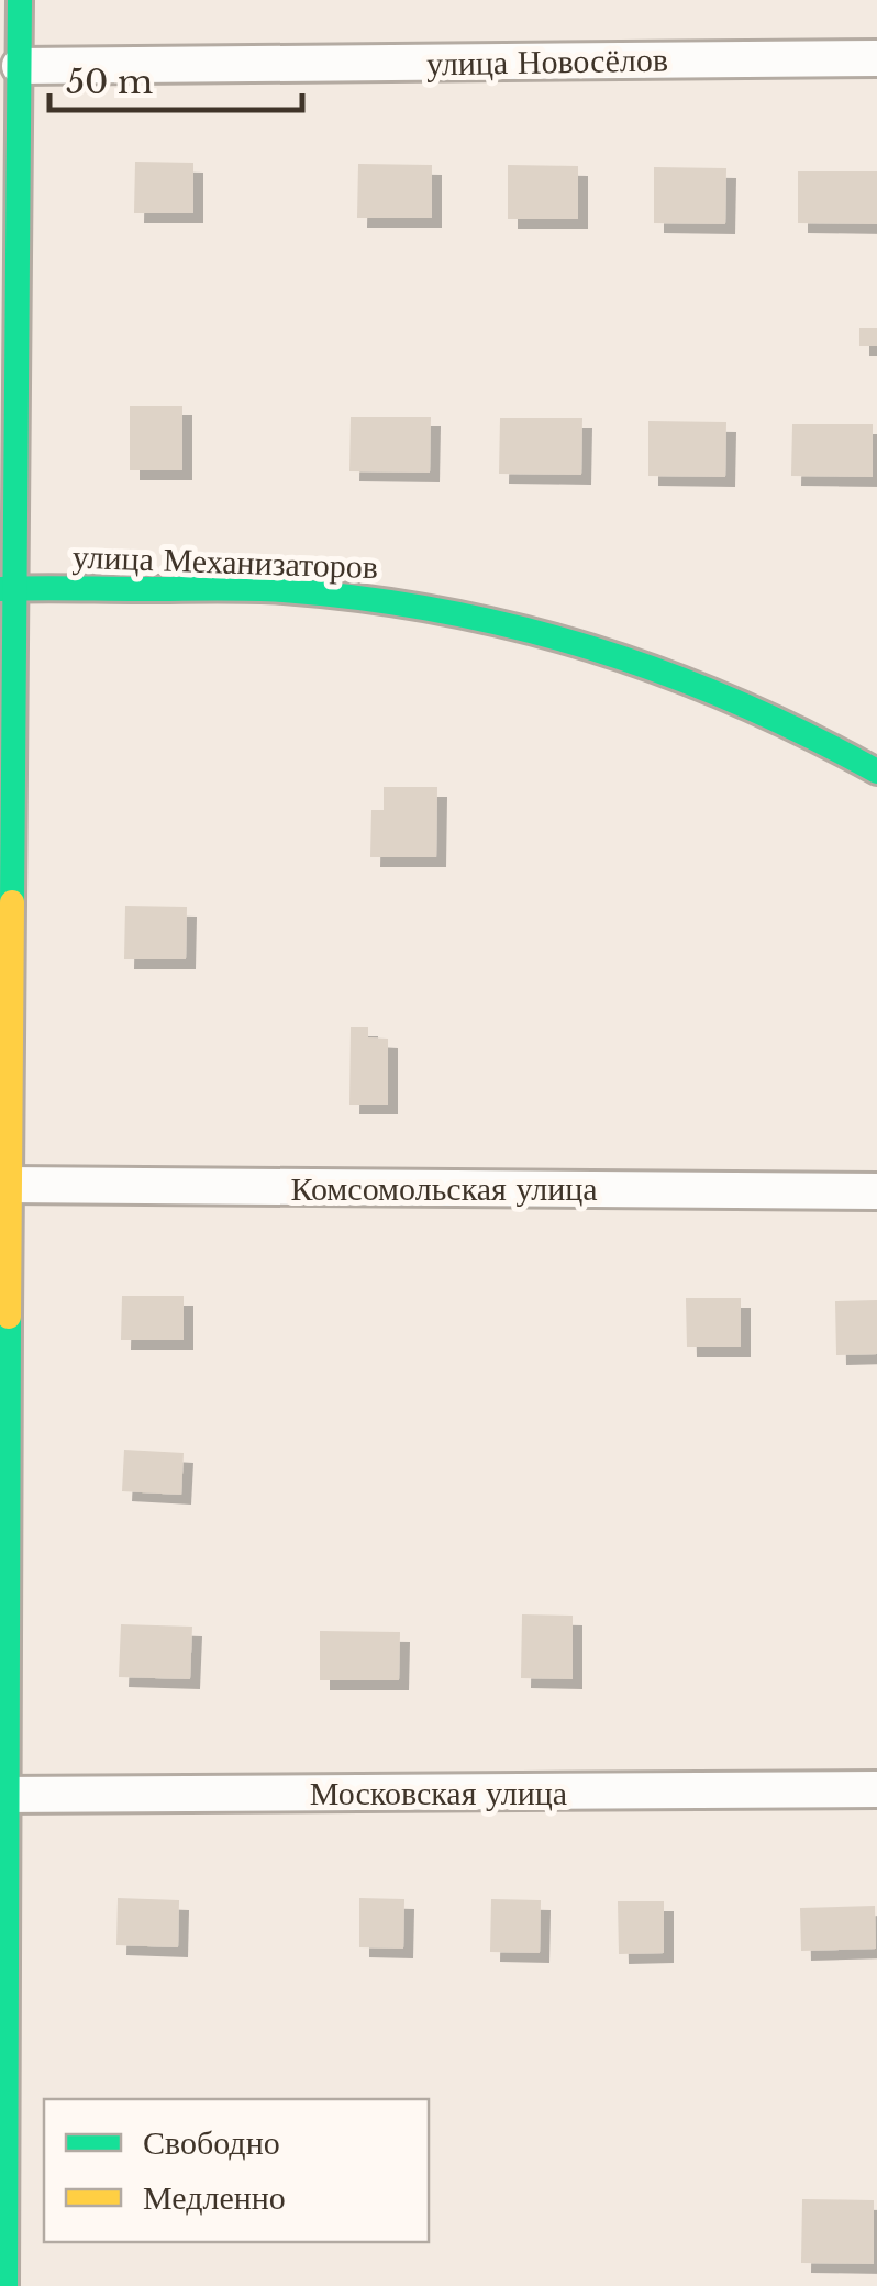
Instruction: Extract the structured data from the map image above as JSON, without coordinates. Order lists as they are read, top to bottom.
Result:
{
  "streets": {
    "street": [
      "улица Новосёлов",
      "улица Механизаторов",
      "Комсомольская улица",
      "Московская улица"
    ]
  },
  "legend": ["Свободно", "Медленно"],
  "scale_bar": "50 m"
}
